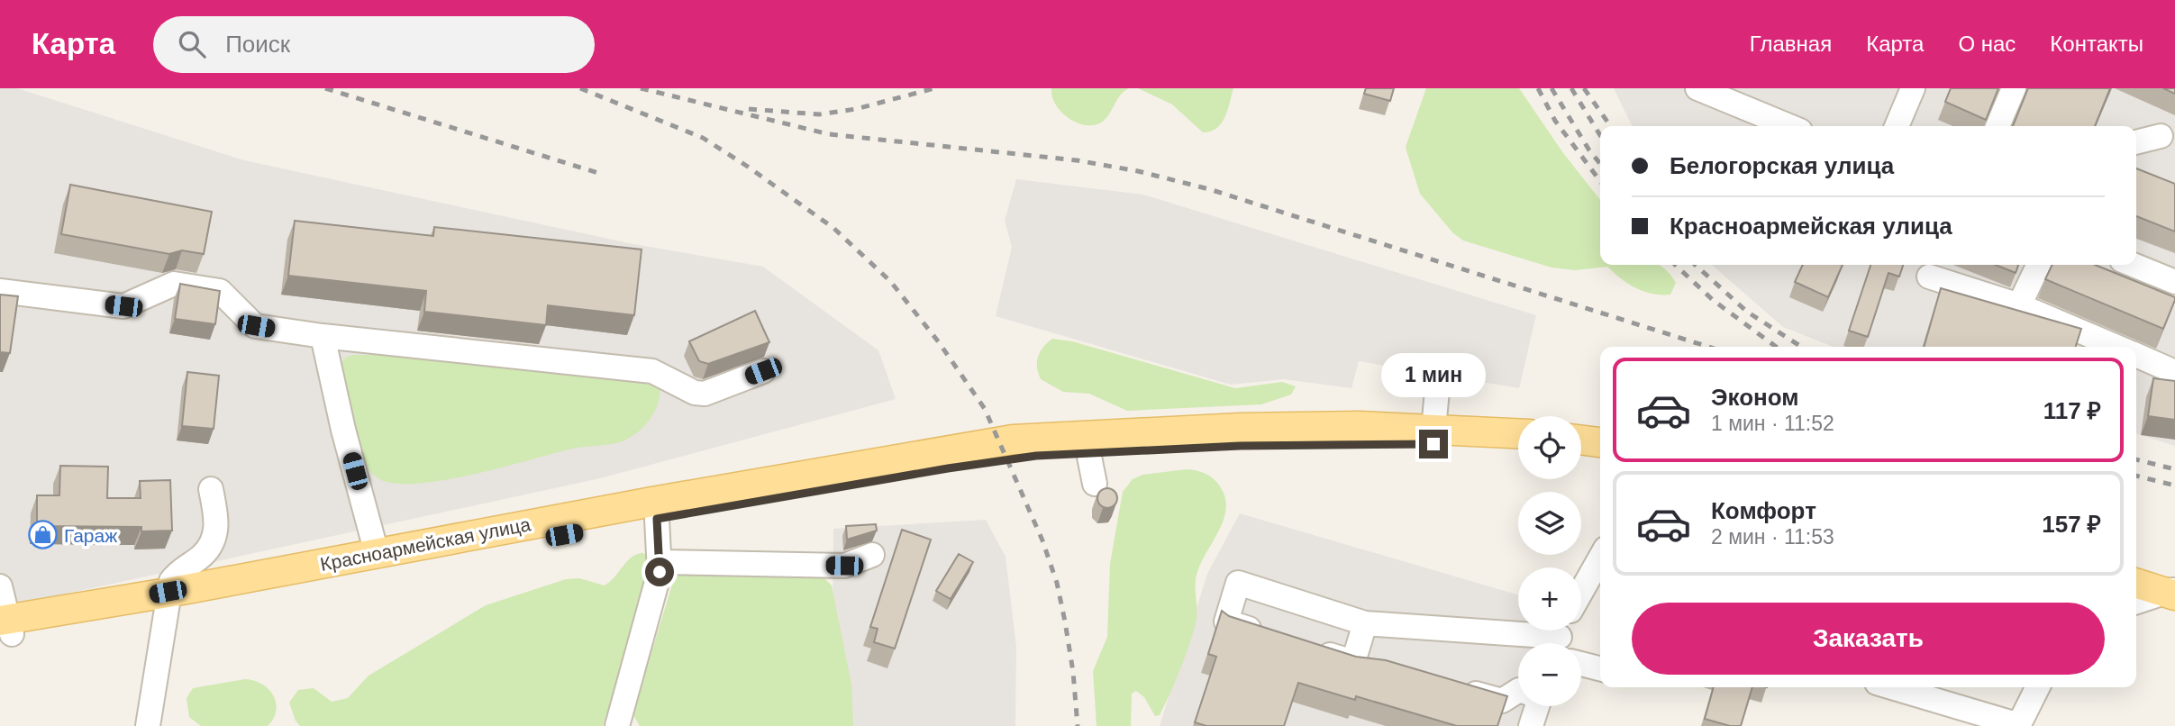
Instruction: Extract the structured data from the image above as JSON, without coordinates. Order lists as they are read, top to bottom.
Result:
{
  "streets": {
    "main road": ["Красноармейская улица"]
  },
  "places": {
    "shop": ["Гараж"]
  },
  "page": {
    "header": "Карта",
    "search": "Поиск",
    "nav": [
      "Главная",
      "Карта",
      "О нас",
      "Контакты"
    ],
    "banner": ["Белогорская улица", "Красноармейская улица"],
    "bubble": "1 мин",
    "list": [
      {
        "name": "Эконом",
        "note": "1 мин · 11:52",
        "value": "117 ₽"
      },
      {
        "name": "Комфорт",
        "note": "2 мин · 11:53",
        "value": "157 ₽"
      }
    ],
    "map_buttons": ["+", "−"],
    "buttons": "Заказать"
  }
}
